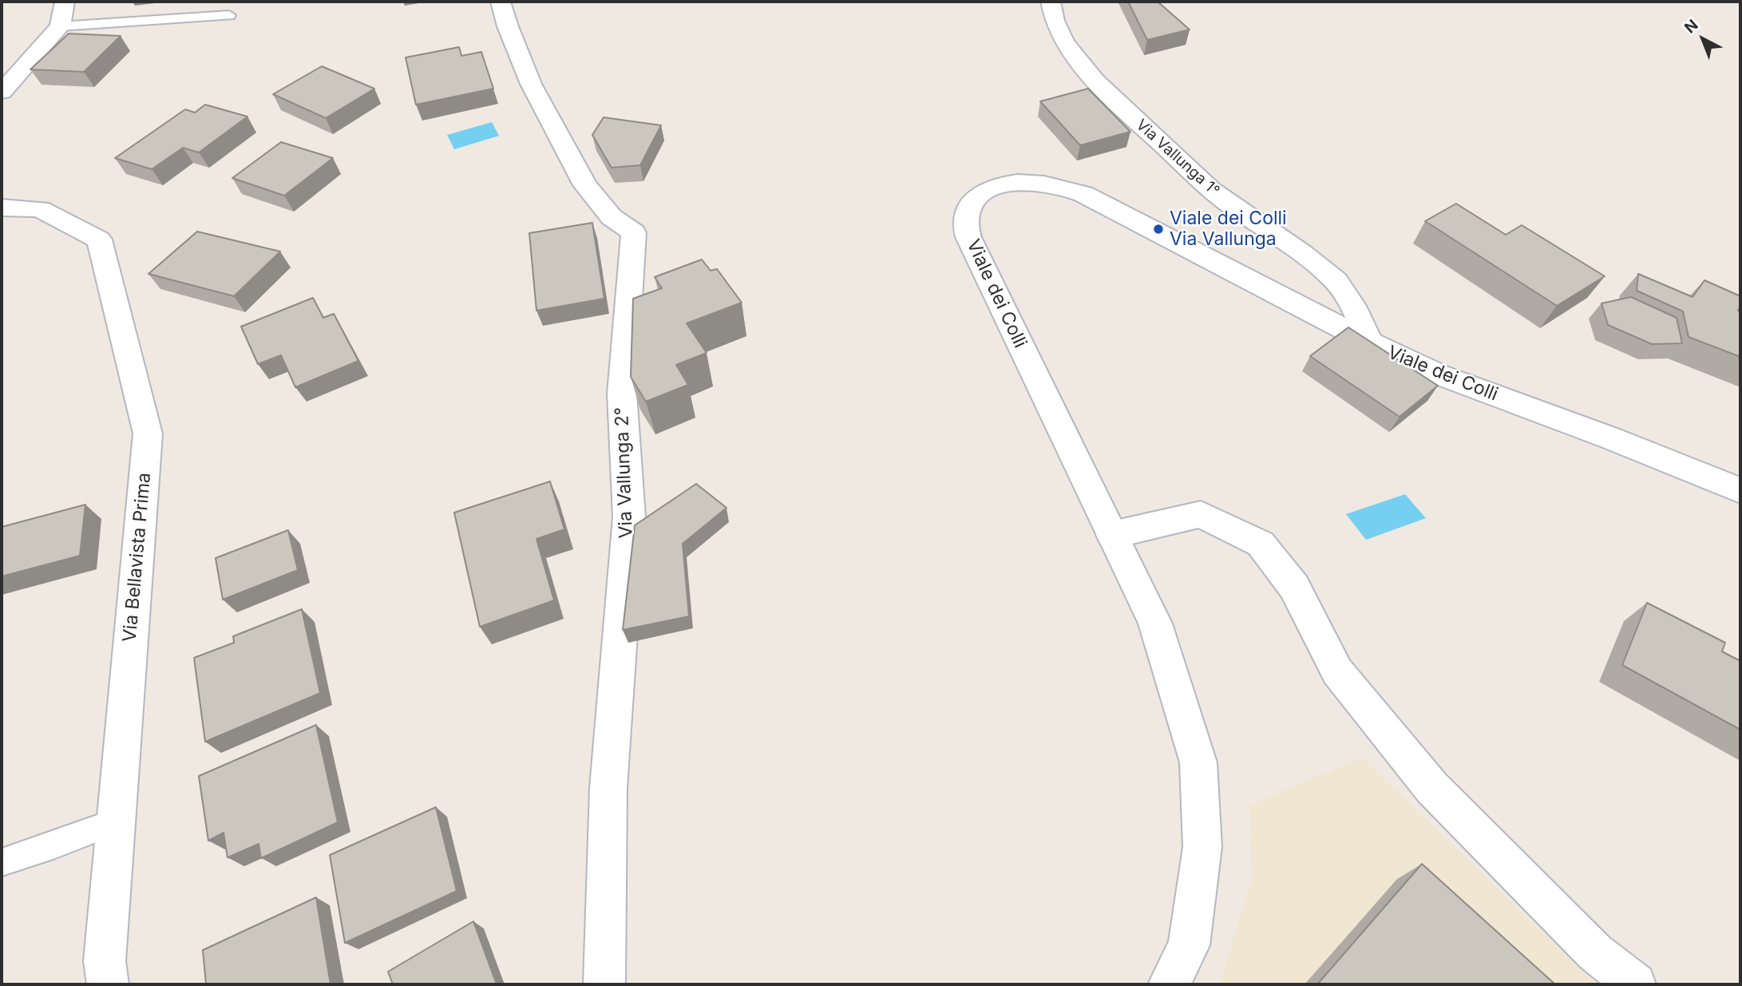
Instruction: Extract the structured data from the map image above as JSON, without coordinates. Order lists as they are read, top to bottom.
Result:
{
  "streets": {
    "street": [
      "Via Vallunga 1°",
      "Viale dei Colli",
      "Via Vallunga 2°",
      "Via Bellavista Prima"
    ]
  },
  "crossings": [
    ["Via Vallunga 1°", "Viale dei Colli"]
  ],
  "places": ["Viale dei Colli Via Vallunga"],
  "north": "top left"
}
